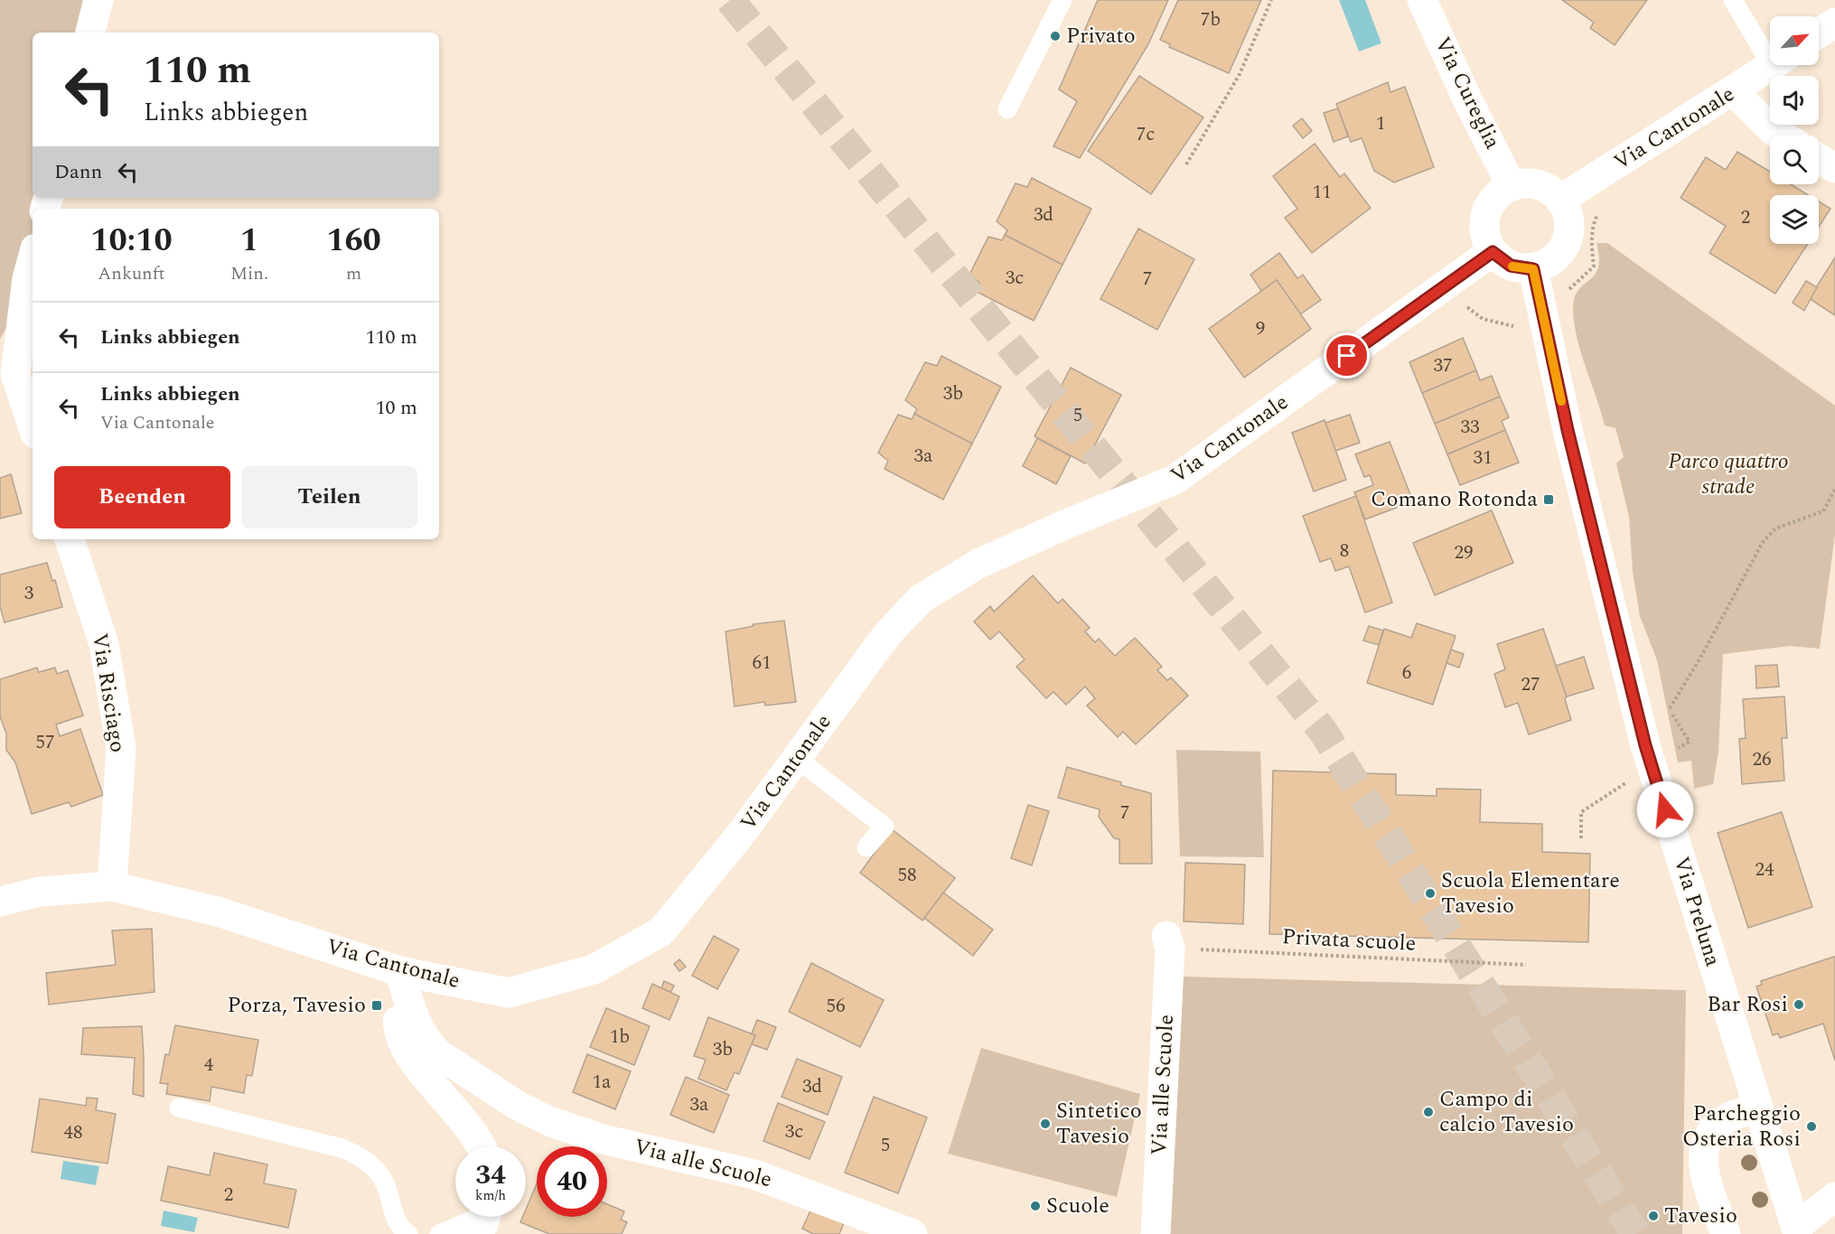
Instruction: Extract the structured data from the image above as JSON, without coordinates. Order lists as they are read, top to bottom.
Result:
{
  "streets": {
    "street": [
      "Via Cureglia",
      "Via Cantonale",
      "Via Risciago",
      "Via Preluna",
      "Via alle Scuole"
    ],
    "path": ["Privata scuole"]
  },
  "crossings": [
    ["Via Cureglia", "Via Cantonale"],
    ["Via Cureglia", "Via Preluna"],
    ["Via Cantonale", "Via Risciago"],
    ["Via Cantonale", "Via Preluna"],
    ["Via Cantonale", "Via alle Scuole"],
    ["Privata scuole", "Via alle Scuole"]
  ],
  "parks": ["Parco quattro strade"],
  "places": {
    "other": [
      "Privato",
      "Scuola Elementare Tavesio",
      "Bar Rosi",
      "Campo di calcio Tavesio",
      "Sintetico Tavesio",
      "Parcheggio Osteria Rosi",
      "Scuole",
      "Tavesio"
    ],
    "transit": ["Comano Rotonda", "Porza, Tavesio"]
  },
  "house_numbers": [
    "7b",
    "1",
    "7c",
    "11",
    "3d",
    "2",
    "3c",
    "7",
    "9",
    "37",
    "3b",
    "5",
    "33",
    "3a",
    "31",
    "8",
    "29",
    "3",
    "61",
    "6",
    "27",
    "57",
    "26",
    "7",
    "24",
    "58",
    "56",
    "1b",
    "3b",
    "4",
    "1a",
    "3d",
    "3a",
    "3c",
    "48",
    "5",
    "2"
  ],
  "north": "top right",
  "page": {
    "turn": ["110 m", "Links abbiegen"],
    "then": "Dann",
    "eta": [
      "10:10",
      "Ankunft",
      "1",
      "Min.",
      "160",
      "m"
    ],
    "list": [
      {
        "name": "Links abbiegen",
        "value": "110 m"
      },
      {
        "name": "Links abbiegen",
        "note": "Via Cantonale",
        "value": "10 m"
      }
    ],
    "buttons": ["Beenden", "Teilen"],
    "speed": "34 km/h",
    "limit": "40"
  }
}
